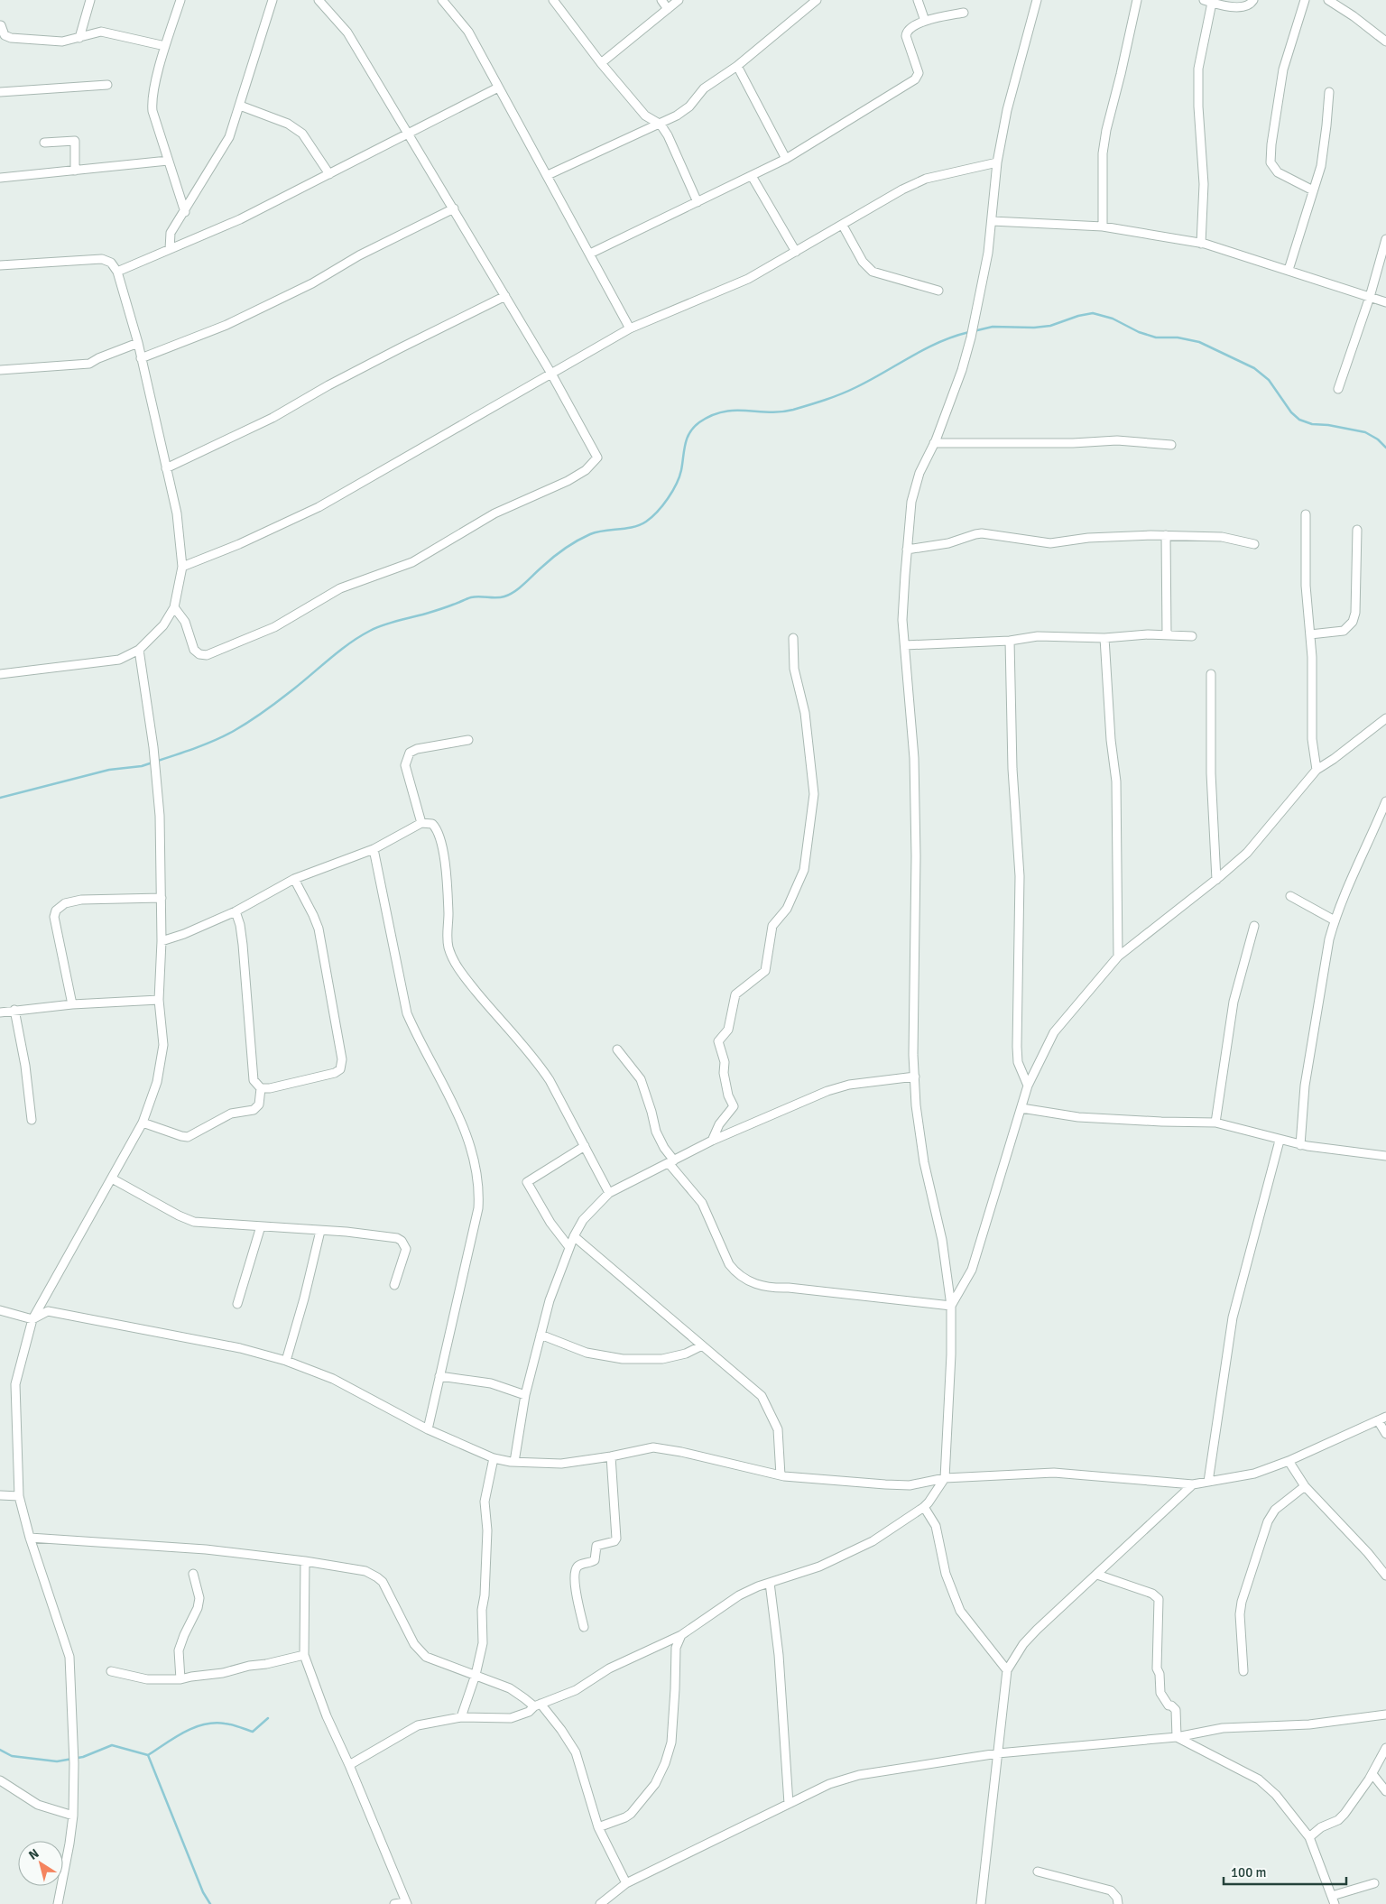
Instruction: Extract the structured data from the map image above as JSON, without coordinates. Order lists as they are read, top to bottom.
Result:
{
  "scale_bar": "100 m",
  "north": "top left"
}
